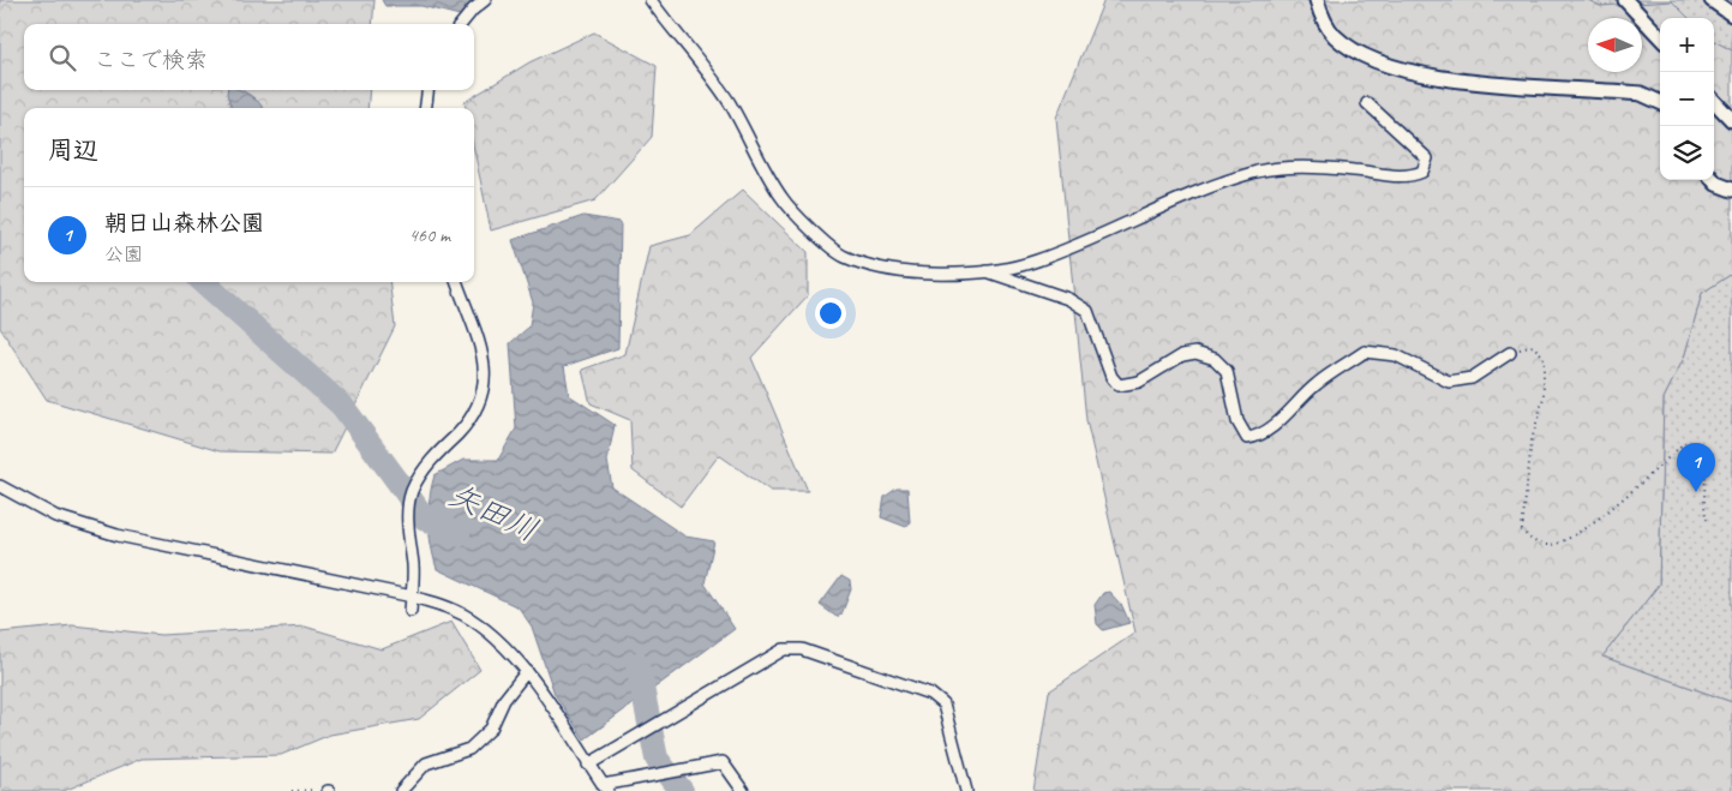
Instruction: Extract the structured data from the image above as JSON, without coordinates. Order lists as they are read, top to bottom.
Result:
{
  "water": ["矢田川"],
  "north": "left",
  "page": {
    "map_buttons": ["+", "−"],
    "search": "ここで検索",
    "heading": "周辺",
    "list": [
      {
        "mark": "1",
        "name": "朝日山森林公園",
        "note": "公園",
        "value": "460 m"
      }
    ],
    "pins": "1"
  }
}
